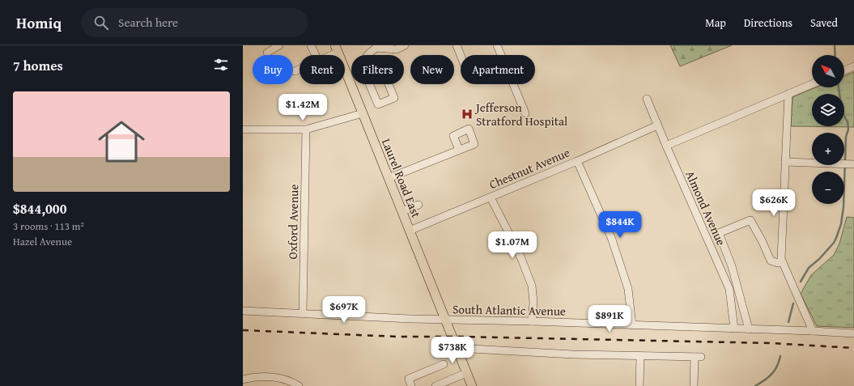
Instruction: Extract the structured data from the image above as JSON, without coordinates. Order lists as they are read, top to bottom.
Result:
{
  "streets": {
    "main road": ["Laurel Road East"],
    "street": [
      "Chestnut Avenue",
      "Almond Avenue",
      "Oxford Avenue",
      "South Atlantic Avenue"
    ]
  },
  "crossings": [
    ["Chestnut Avenue", "Laurel Road East"],
    ["Chestnut Avenue", "Almond Avenue"],
    ["Laurel Road East", "South Atlantic Avenue"],
    ["Almond Avenue", "South Atlantic Avenue"],
    ["Oxford Avenue", "South Atlantic Avenue"]
  ],
  "places": {
    "hospital": ["Jefferson Stratford Hospital"]
  },
  "north": "top left",
  "page": {
    "header": "Homiq",
    "search": "Search here",
    "nav": ["Map", "Directions", "Saved"],
    "heading": "7 homes",
    "map_buttons": ["+", "−"],
    "chip": [
      "Buy",
      "Rent",
      "Filters",
      "New",
      "Apartment"
    ],
    "list": [
      {
        "name": "$844,000",
        "note": "3 rooms · 113 m² · Hazel Avenue"
      }
    ],
    "price": [
      "$1.42M",
      "$626K",
      "$844K",
      "$1.07M",
      "$697K",
      "$891K",
      "$738K"
    ]
  }
}
